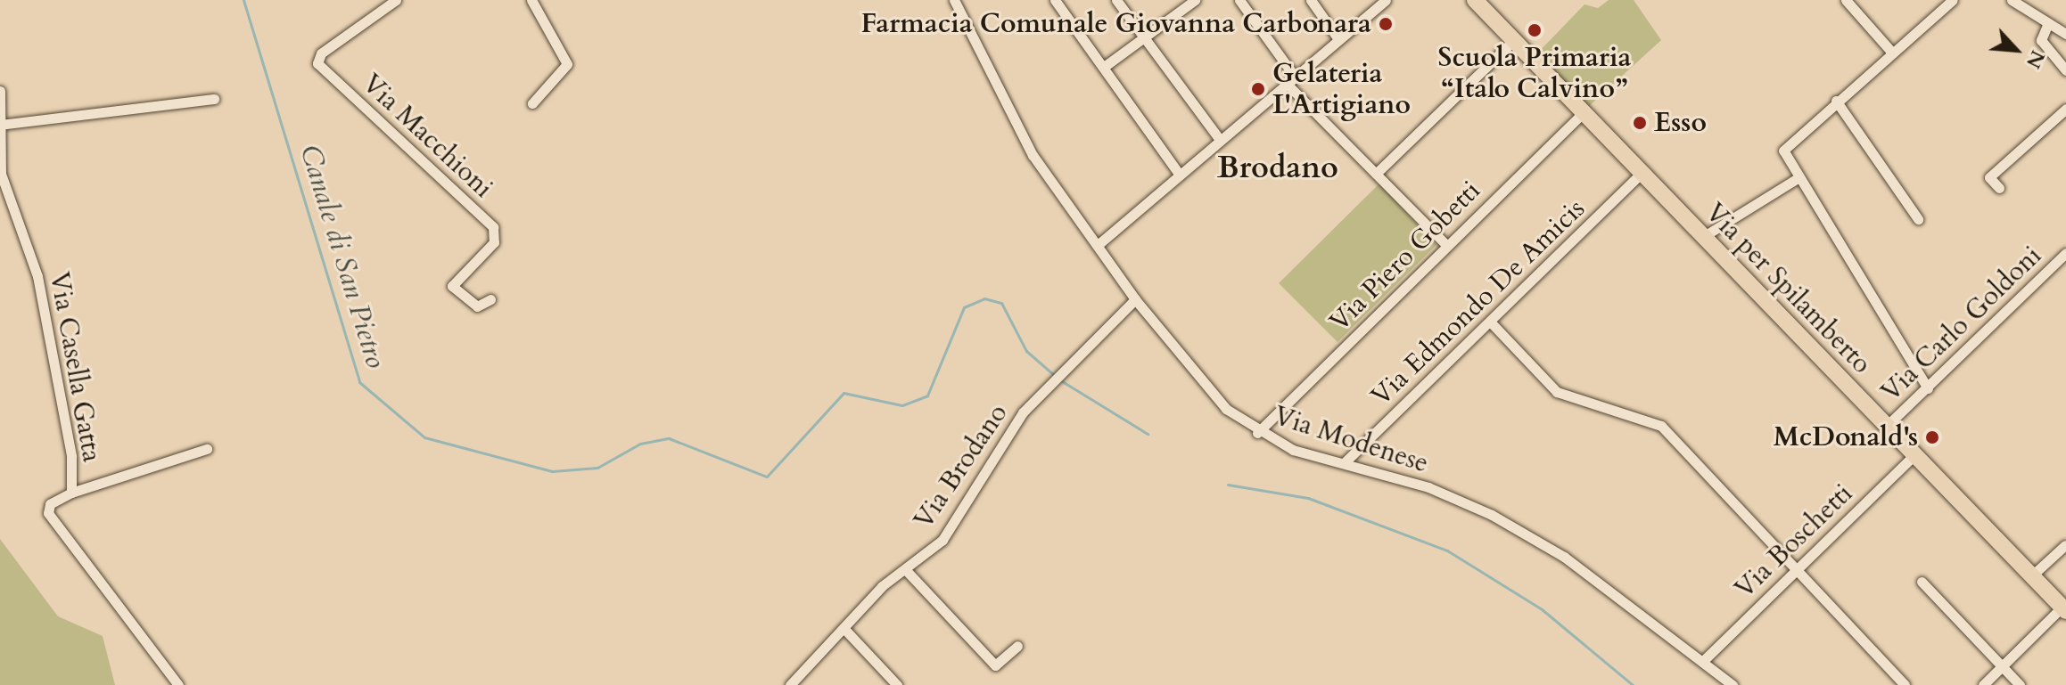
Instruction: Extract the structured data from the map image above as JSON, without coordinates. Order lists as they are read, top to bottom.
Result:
{
  "streets": {
    "main road": ["Via per Spilamberto"],
    "street": [
      "Via Macchioni",
      "Via Piero Gobetti",
      "Via Edmondo De Amicis",
      "Via Carlo Goldoni",
      "Via Casella Gatta",
      "Via Modenese",
      "Via Brodano",
      "Via Boschetti"
    ]
  },
  "crossings": [
    ["Via Piero Gobetti", "Via per Spilamberto"],
    ["Via Piero Gobetti", "Via Modenese"],
    ["Via per Spilamberto", "Via Edmondo De Amicis"],
    ["Via per Spilamberto", "Via Carlo Goldoni"],
    ["Via per Spilamberto", "Via Boschetti"],
    ["Via Edmondo De Amicis", "Via Modenese"],
    ["Via Modenese", "Via Brodano"],
    ["Via Modenese", "Via Boschetti"]
  ],
  "districts": ["Brodano"],
  "water": ["Canale di San Pietro"],
  "places": [
    "Farmacia Comunale Giovanna Carbonara",
    "Scuola Primaria “Italo Calvino”",
    "Gelateria L'Artigiano",
    "Esso",
    "McDonald's"
  ],
  "north": "bottom right"
}
